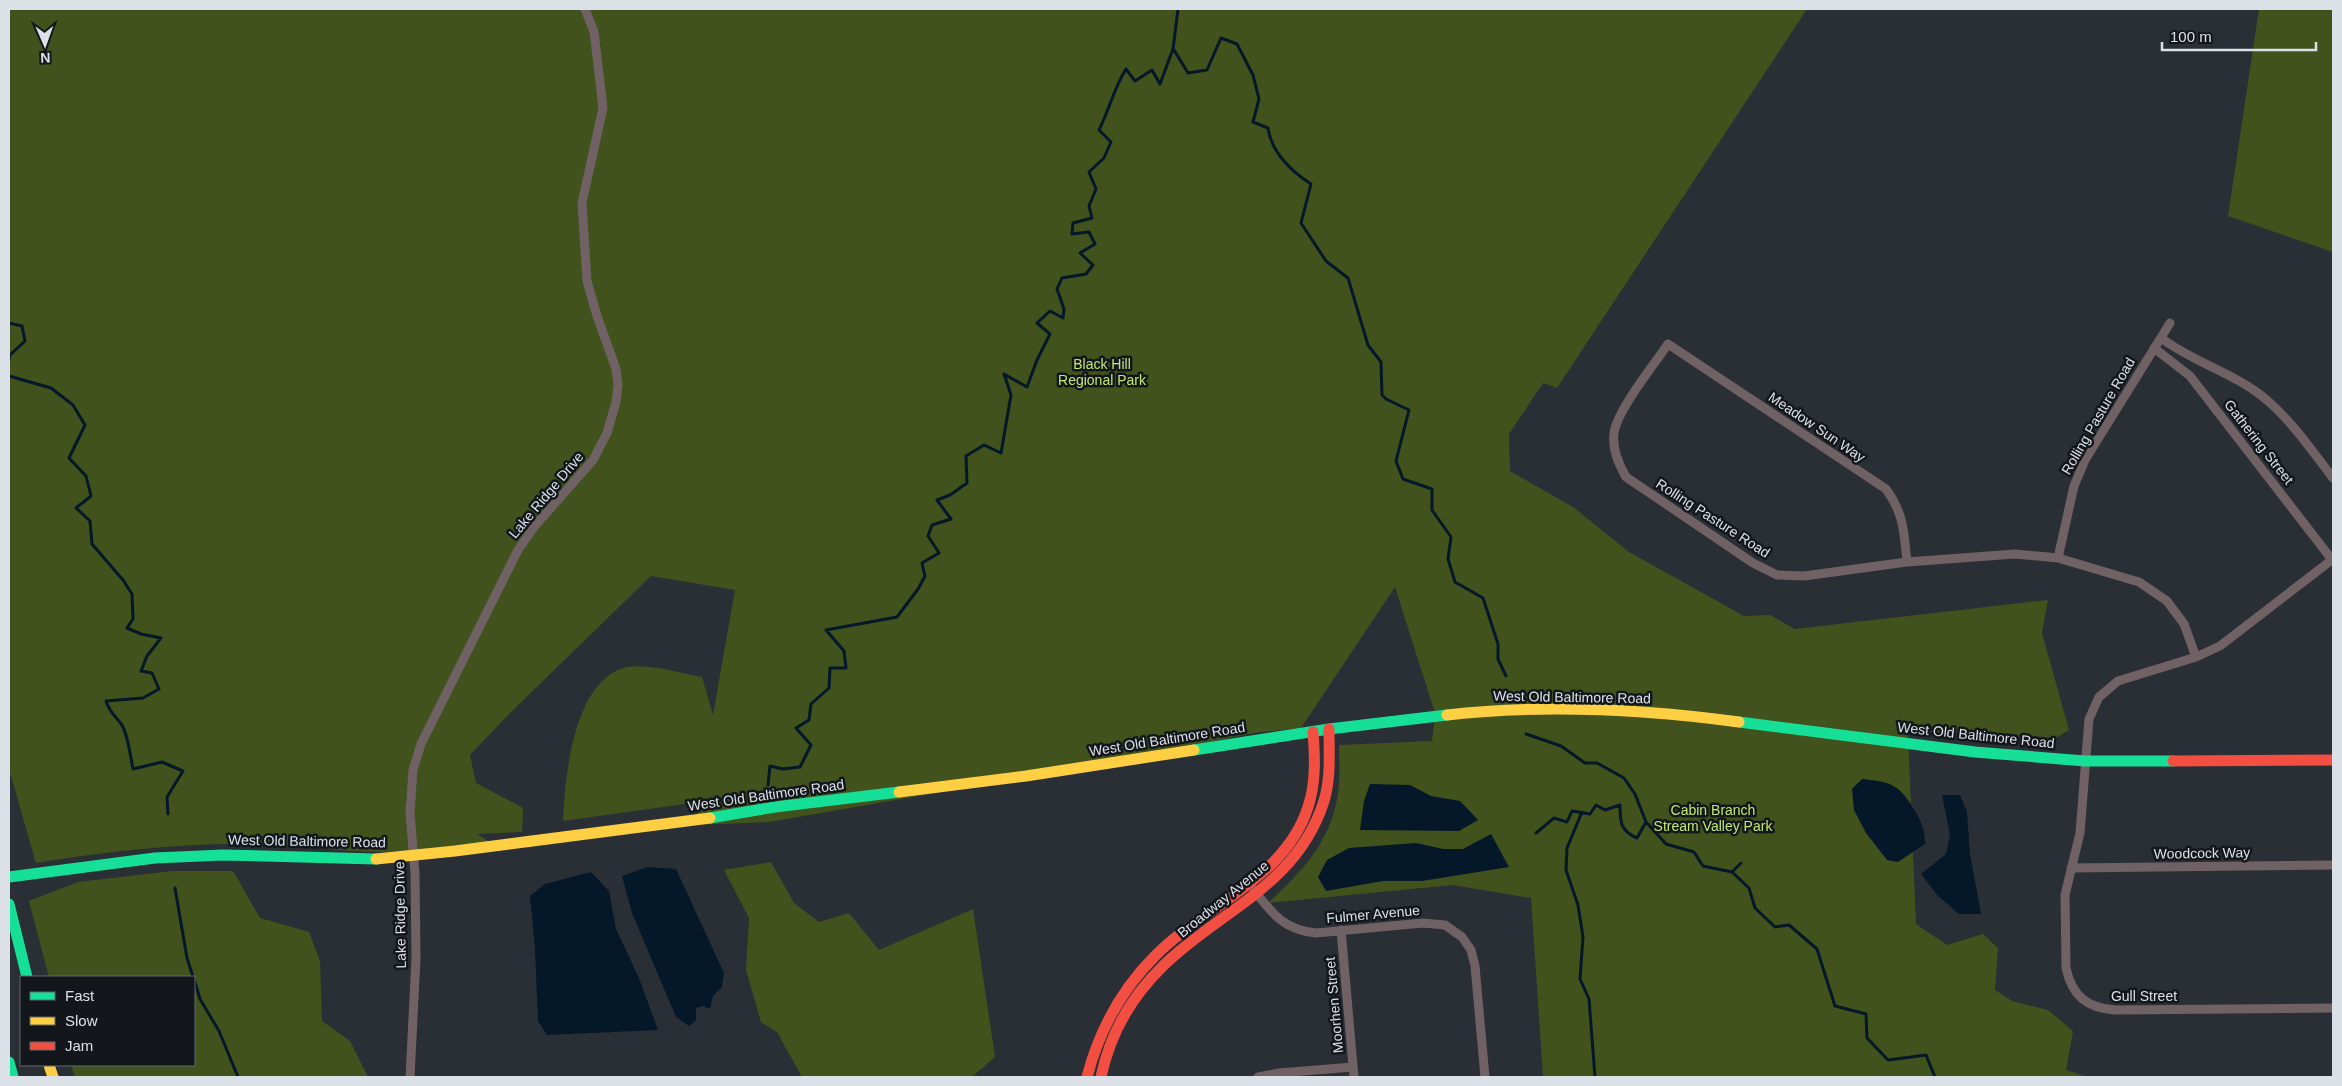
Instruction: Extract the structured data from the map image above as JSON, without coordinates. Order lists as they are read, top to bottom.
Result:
{
  "streets": {
    "main road": ["West Old Baltimore Road", "Broadway Avenue"],
    "street": [
      "Rolling Pasture Road",
      "Meadow Sun Way",
      "Gathering Street",
      "Lake Ridge Drive",
      "Woodcock Way",
      "Fulmer Avenue",
      "Gull Street",
      "Moorhen Street"
    ]
  },
  "crossings": [
    ["Rolling Pasture Road", "Meadow Sun Way"],
    ["Rolling Pasture Road", "Gathering Street"],
    ["Rolling Pasture Road", "Gull Street"],
    ["Gathering Street", "Gull Street"],
    ["Lake Ridge Drive", "West Old Baltimore Road"],
    ["West Old Baltimore Road", "Broadway Avenue"],
    ["West Old Baltimore Road", "Gull Street"],
    ["Woodcock Way", "Gull Street"],
    ["Broadway Avenue", "Fulmer Avenue"],
    ["Fulmer Avenue", "Moorhen Street"]
  ],
  "parks": ["Black Hill Regional Park", "Cabin Branch Stream Valley Park"],
  "legend": ["Fast", "Slow", "Jam"],
  "scale_bar": "100 m",
  "north": "bottom"
}
